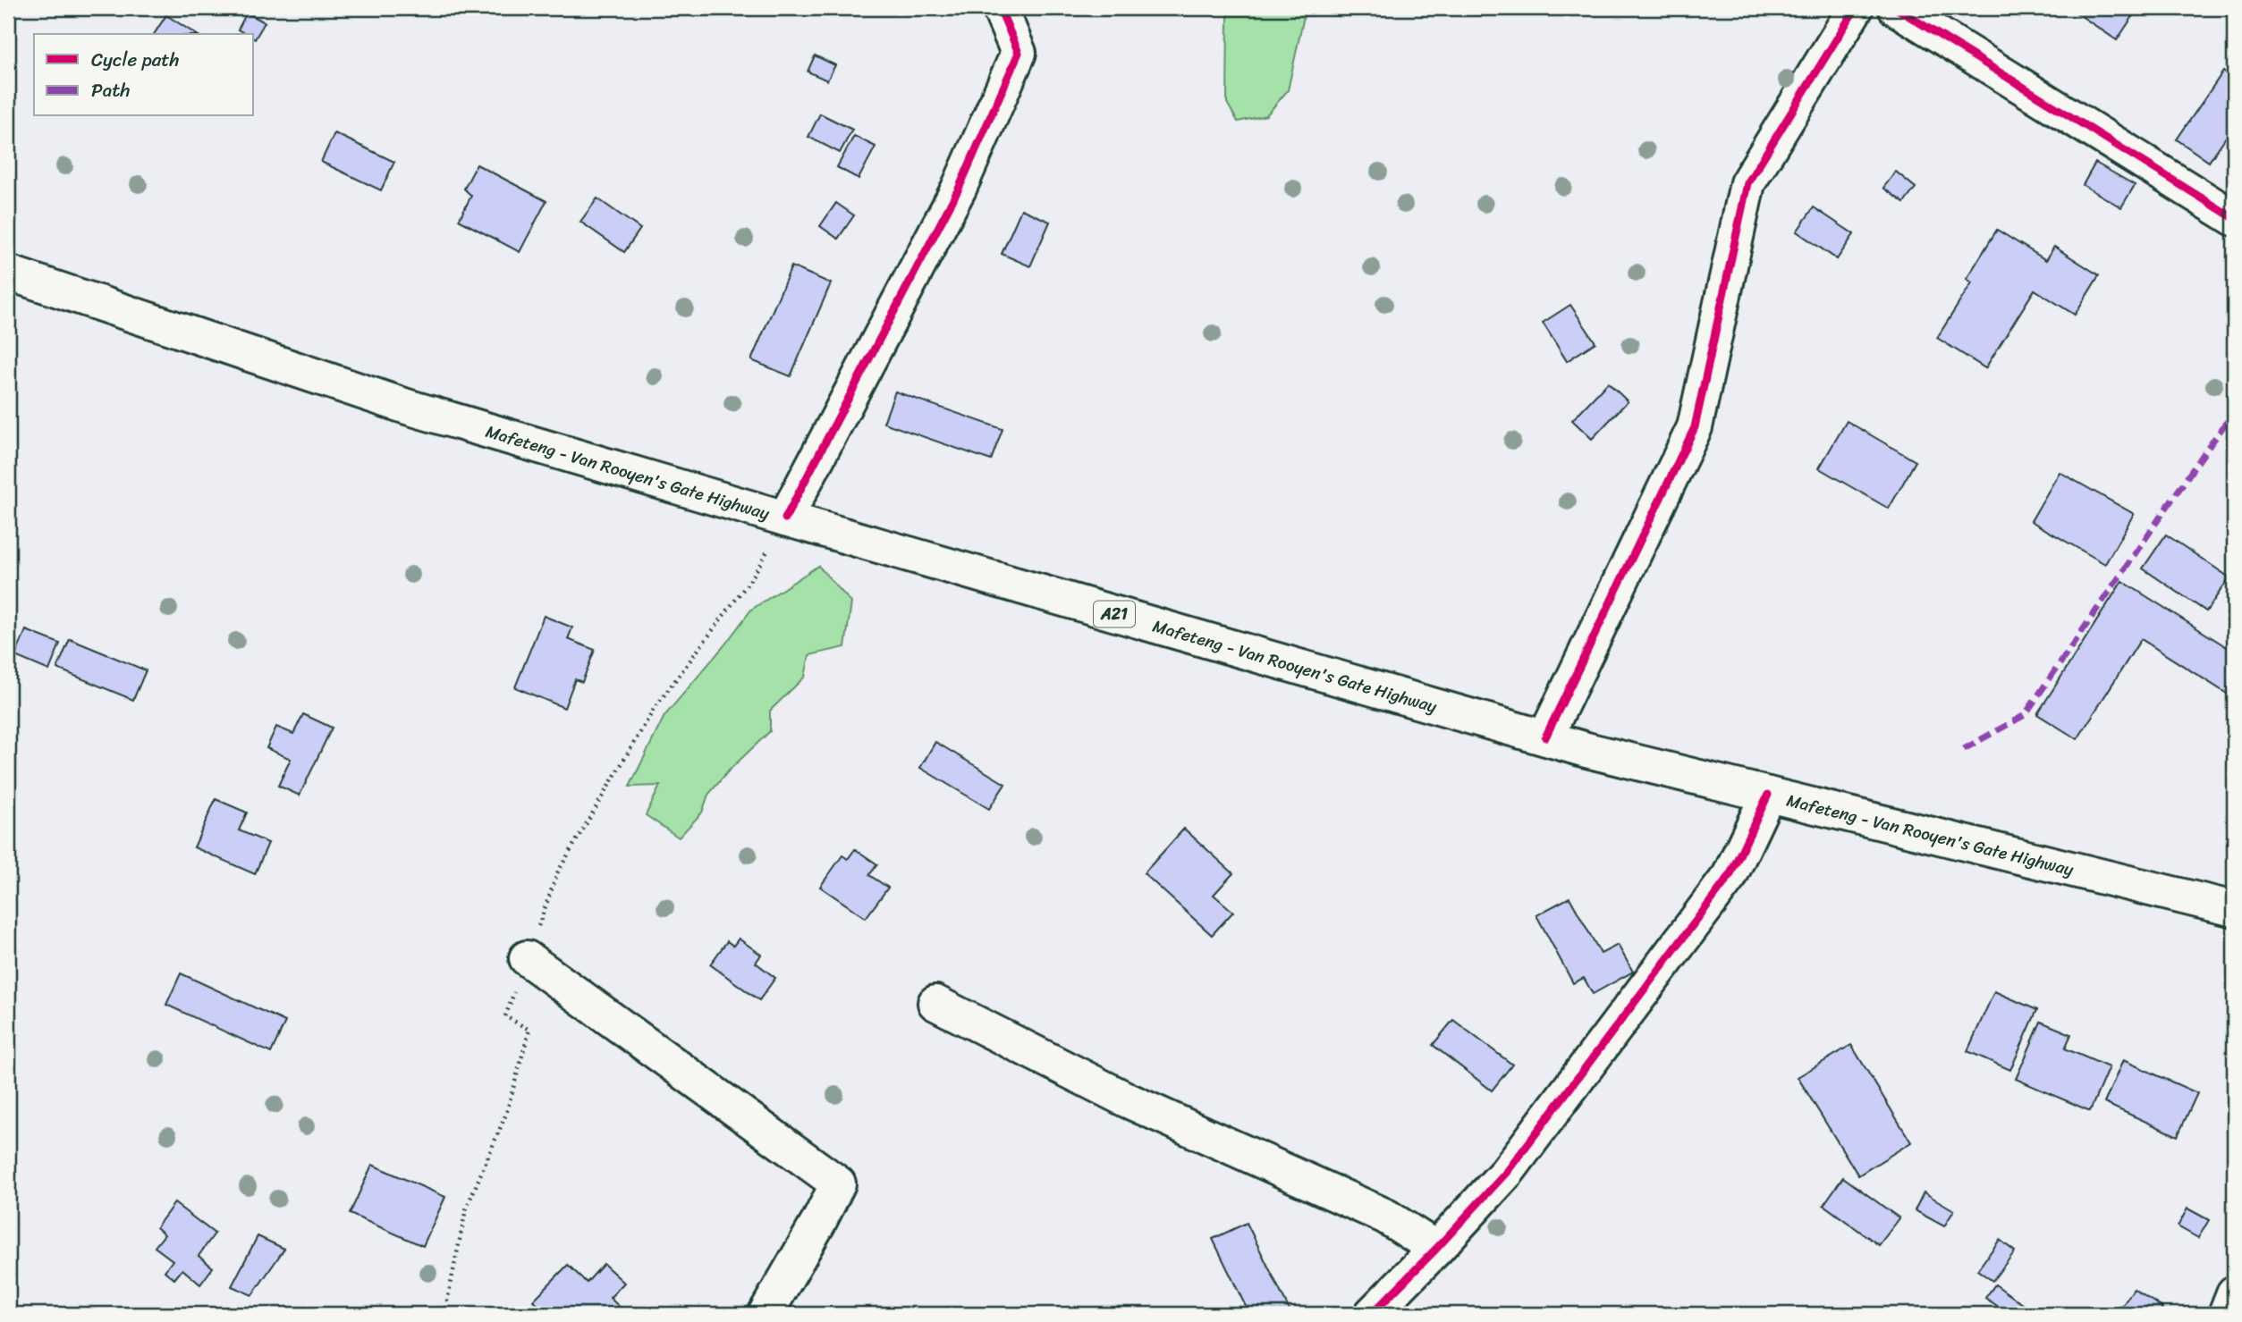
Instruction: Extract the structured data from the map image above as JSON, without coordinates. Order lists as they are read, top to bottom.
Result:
{
  "streets": {
    "street": ["Mafeteng - Van Rooyen's Gate Highway", "A21"]
  },
  "legend": ["Cycle path", "Path"]
}
